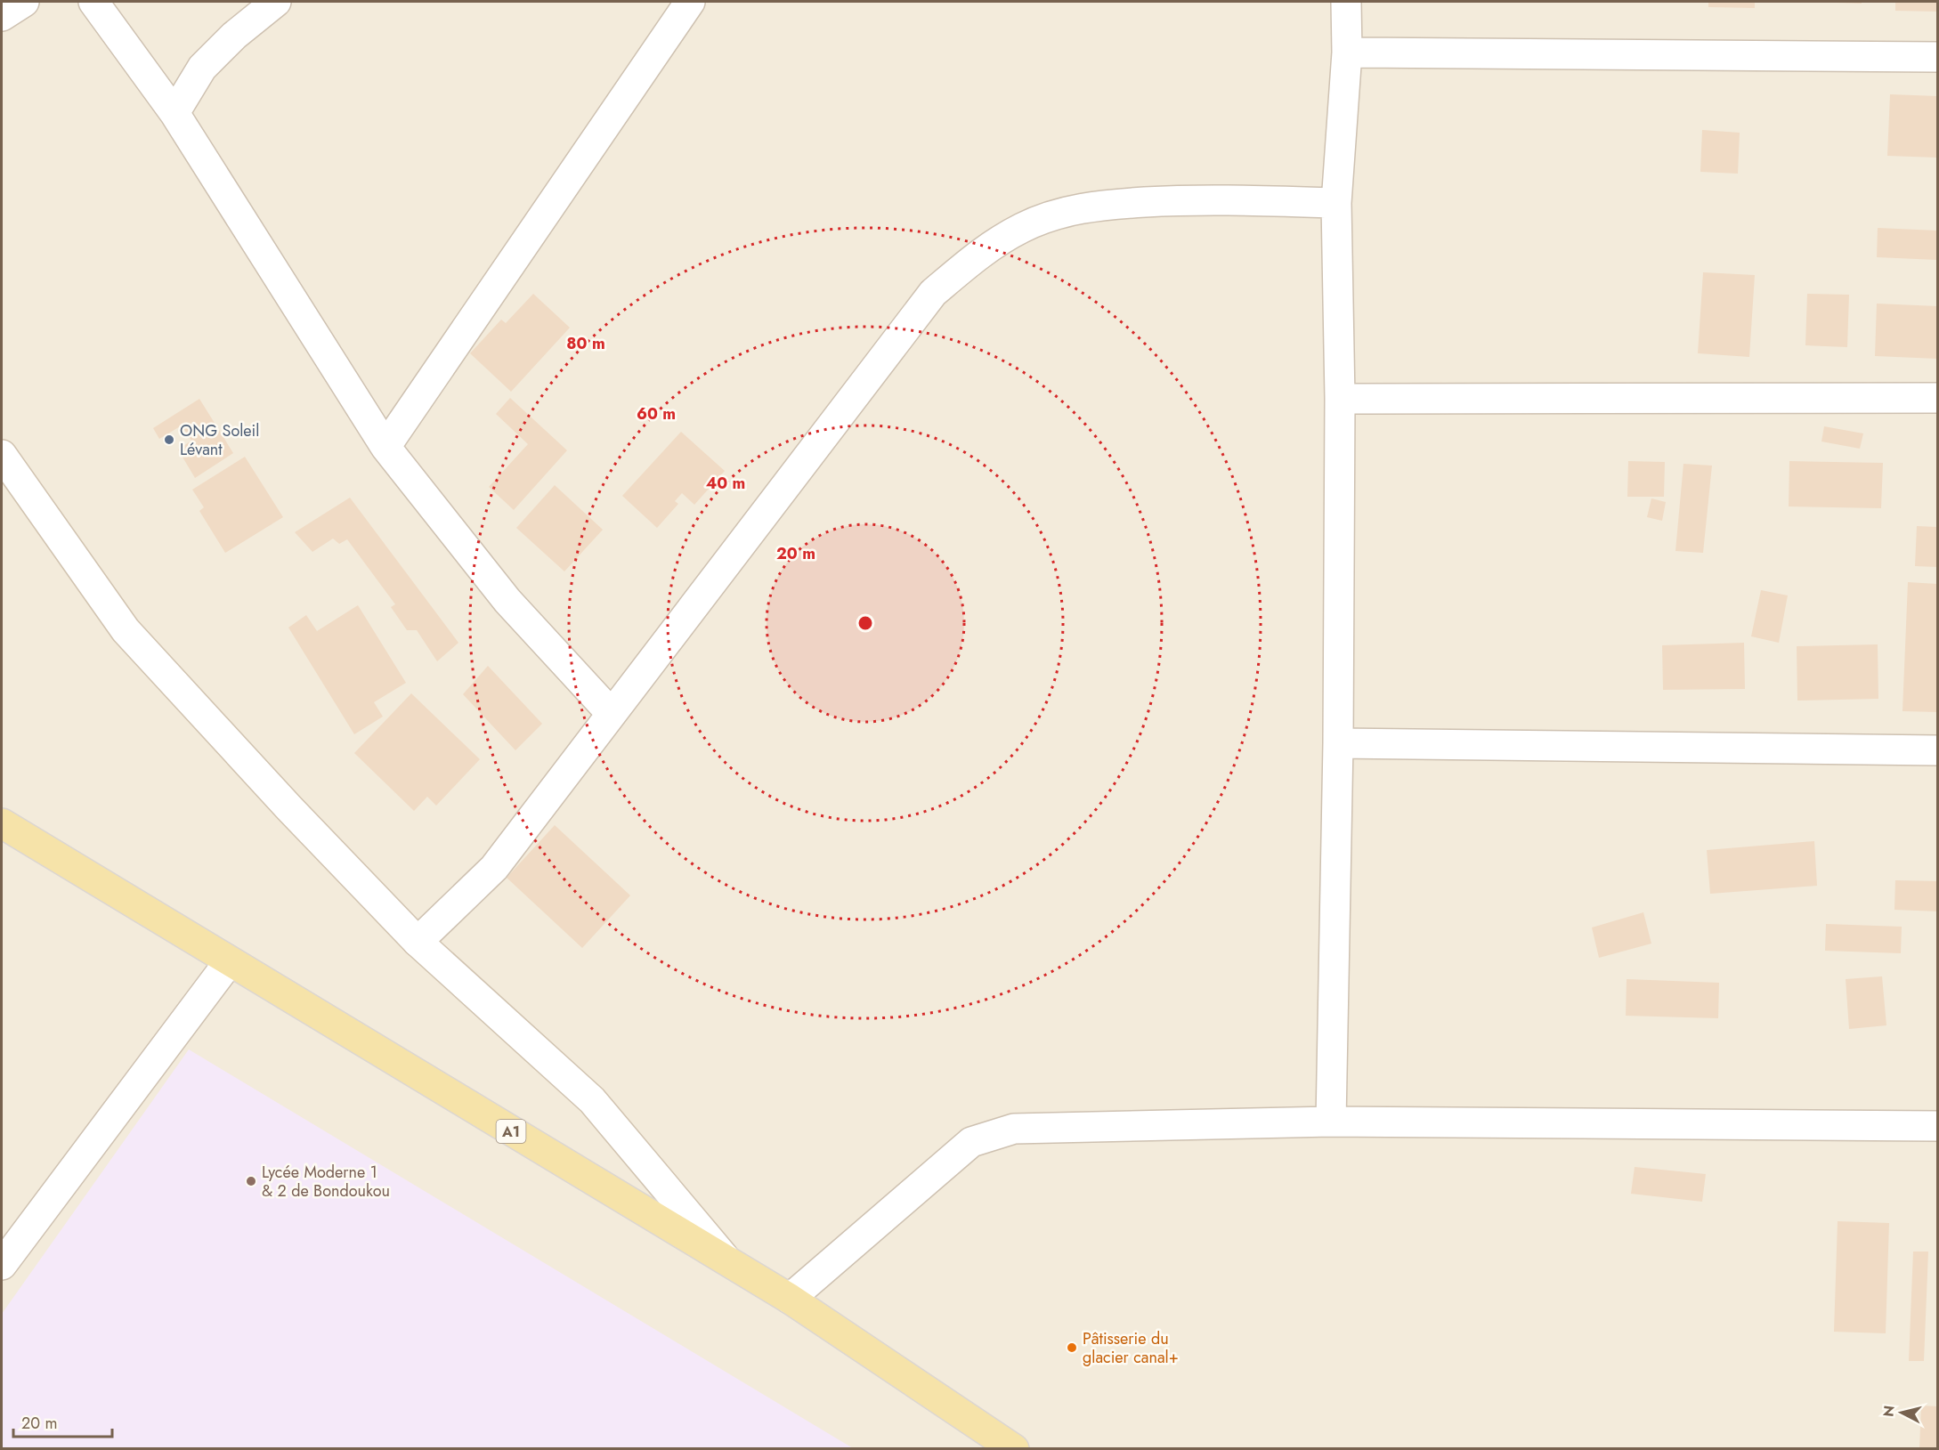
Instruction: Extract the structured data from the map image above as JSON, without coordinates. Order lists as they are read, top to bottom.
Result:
{
  "streets": {
    "main road": ["A1"]
  },
  "places": ["ONG Soleil Lévant", "Lycée Moderne 1 & 2 de Bondoukou", "Pâtisserie du glacier canal+"],
  "scale_bar": "20 m",
  "north": "left",
  "rings": [
    "80 m",
    "60 m",
    "40 m",
    "20 m"
  ]
}
